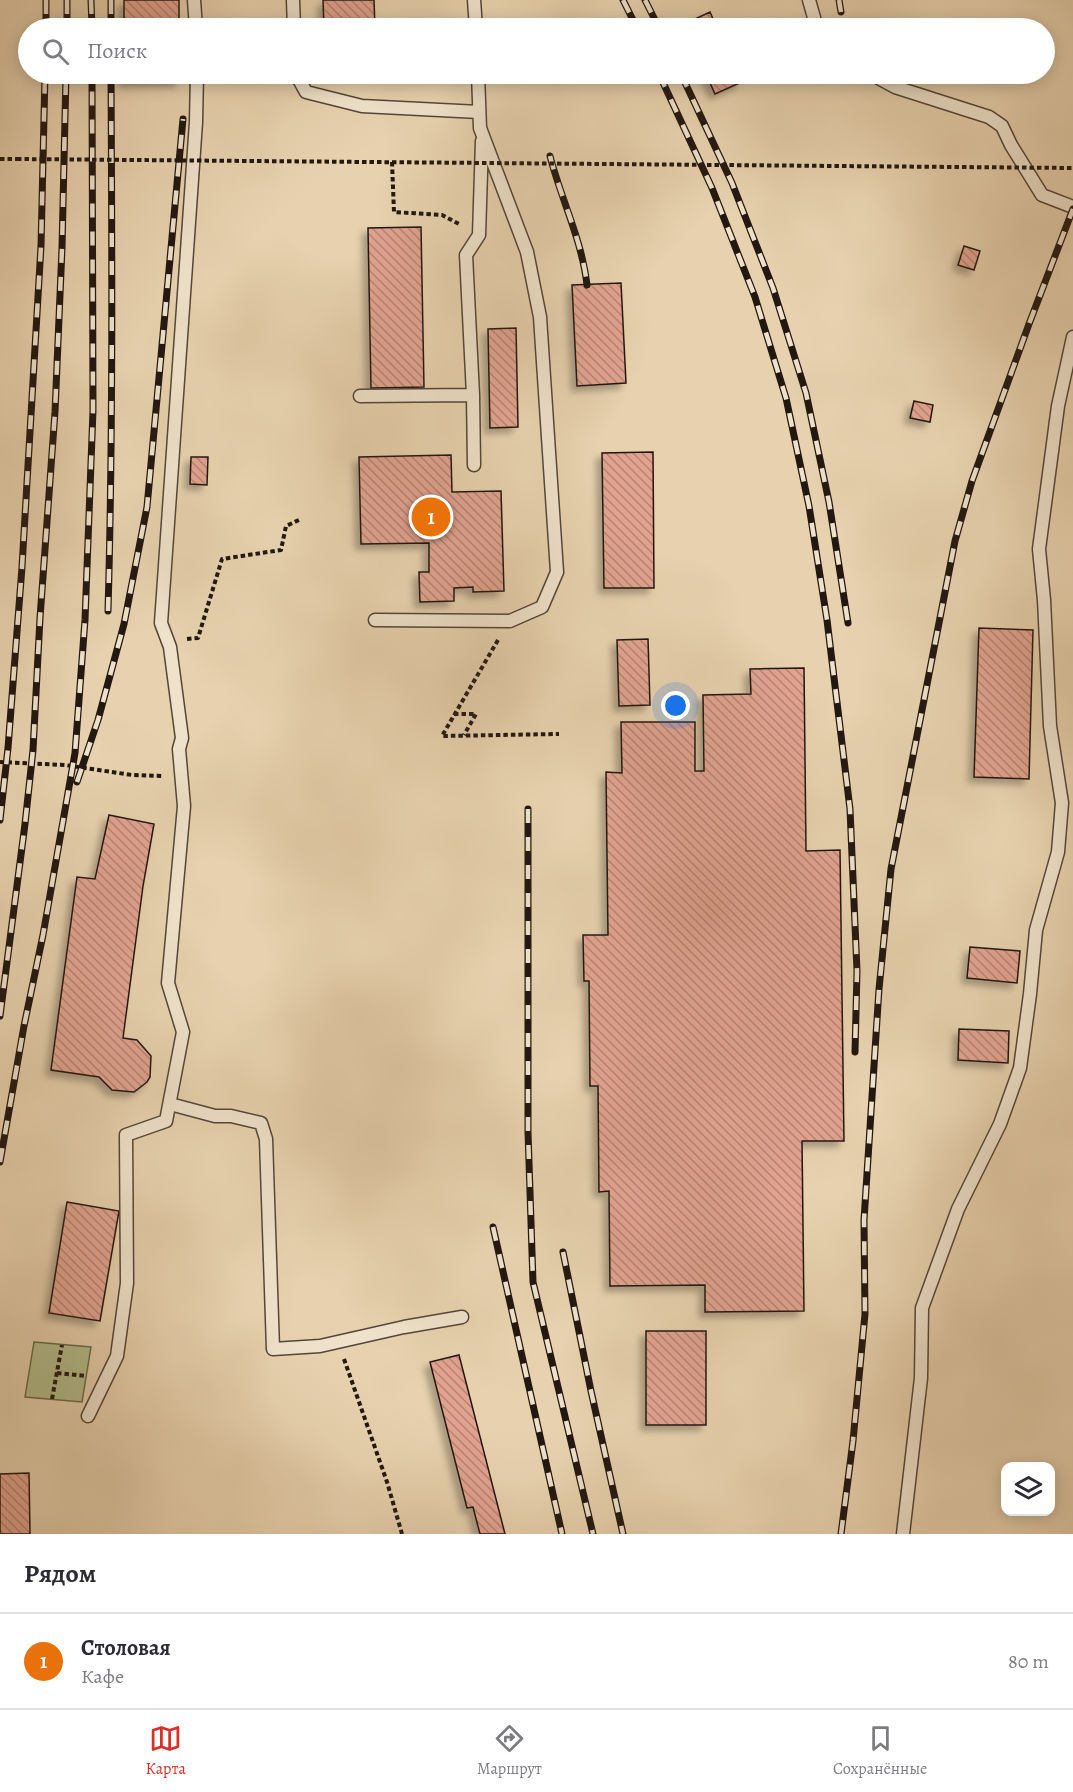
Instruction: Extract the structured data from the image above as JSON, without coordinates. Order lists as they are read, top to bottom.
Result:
{
  "page": {
    "search": "Поиск",
    "pins": "1",
    "heading": "Рядом",
    "list": [
      {
        "mark": "1",
        "name": "Столовая",
        "note": "Кафе",
        "value": "80 m"
      }
    ],
    "nav": ["Карта", "Маршрут", "Сохранённые"]
  }
}
